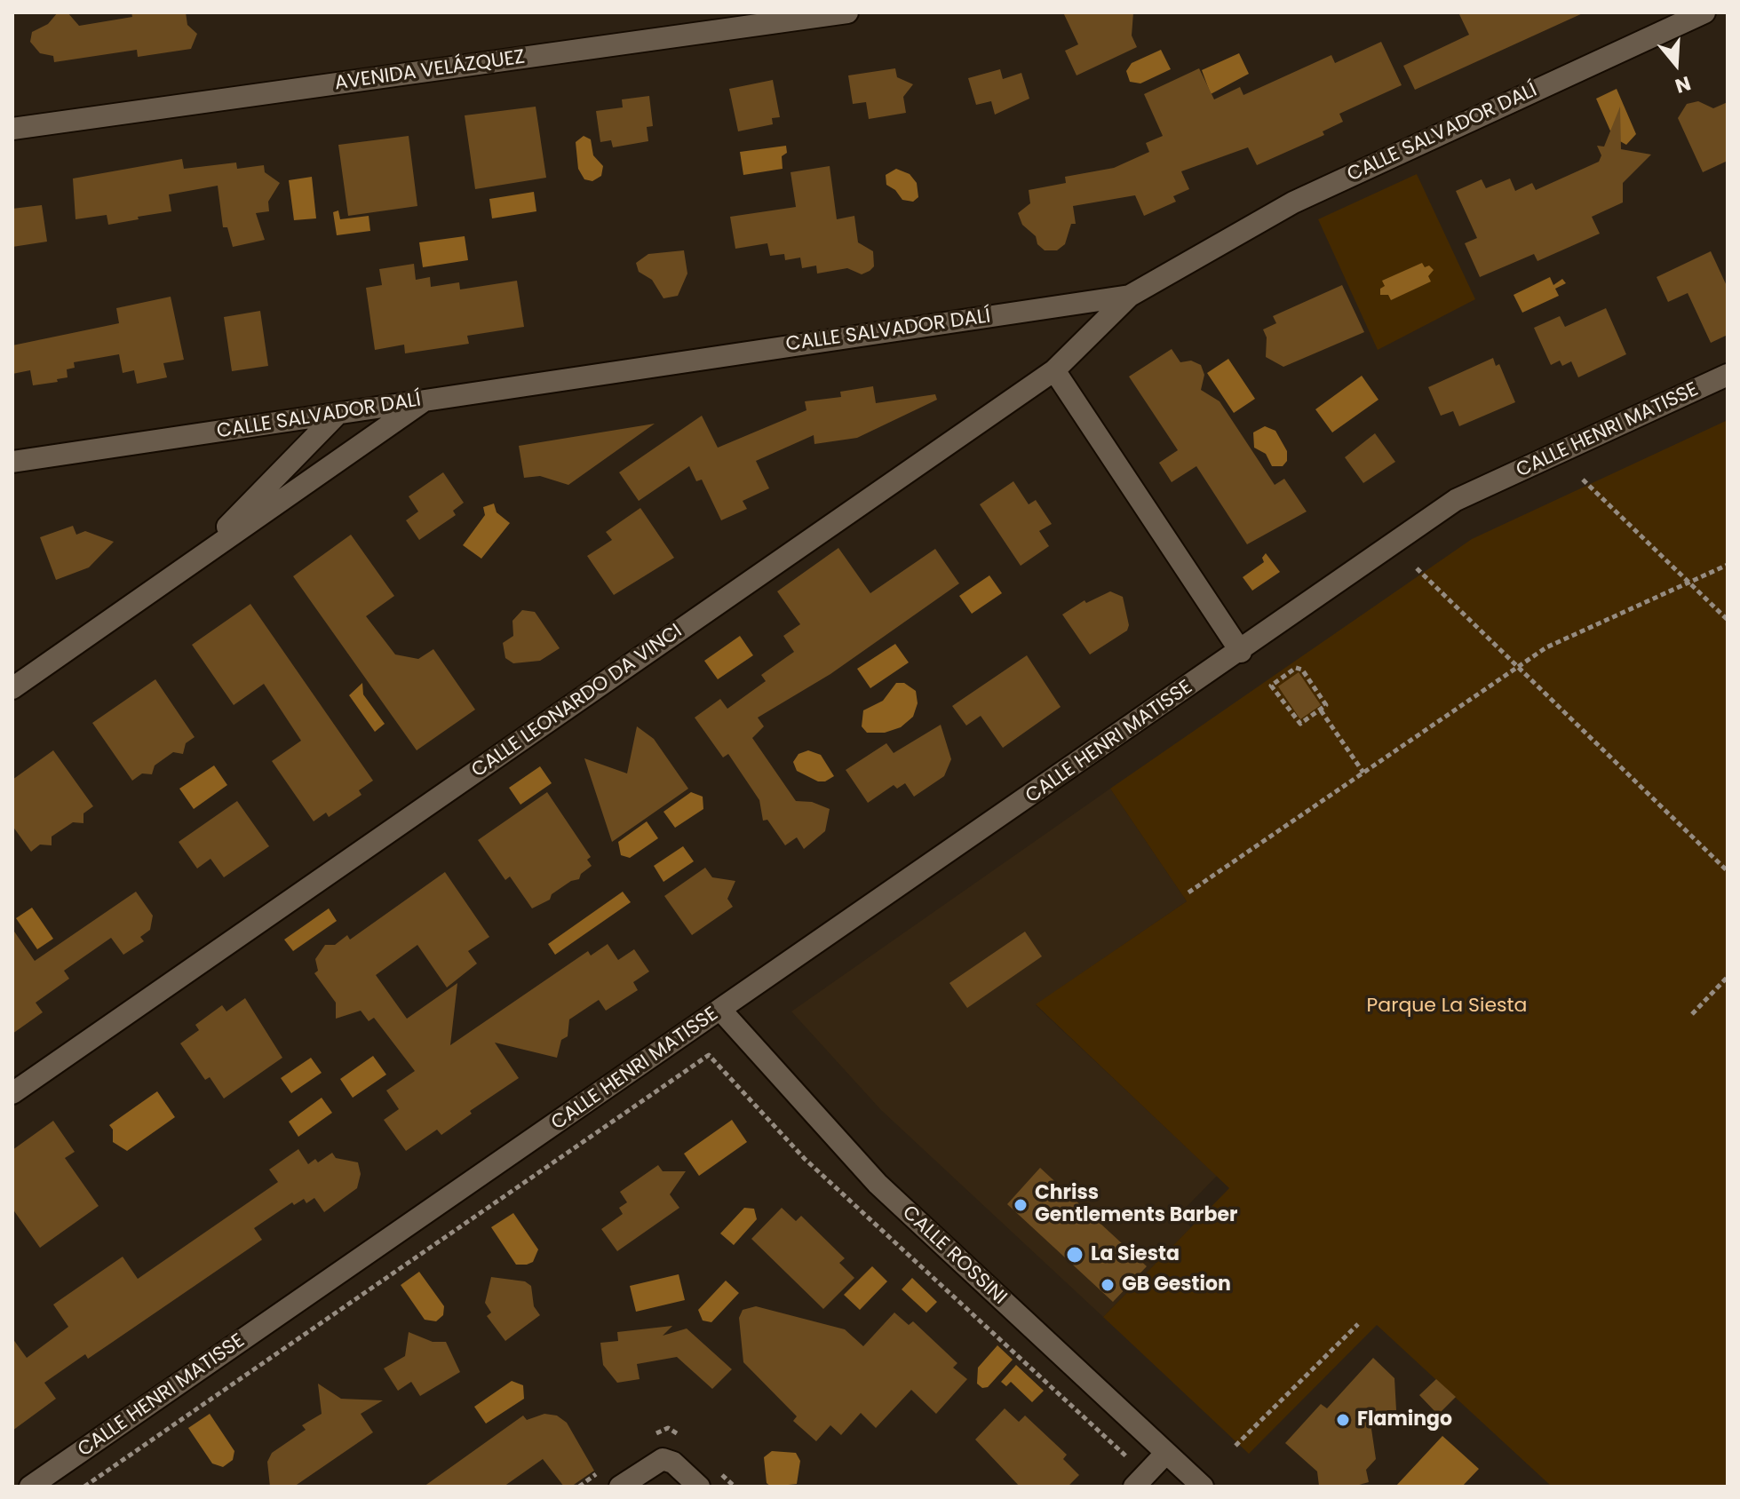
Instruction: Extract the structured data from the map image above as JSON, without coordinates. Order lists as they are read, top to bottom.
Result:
{
  "streets": {
    "street": [
      "AVENIDA VELÁZQUEZ",
      "CALLE SALVADOR DALÍ",
      "CALLE HENRI MATISSE",
      "CALLE LEONARDO DA VINCI",
      "CALLE ROSSINI"
    ]
  },
  "crossings": [
    ["CALLE SALVADOR DALÍ", "CALLE LEONARDO DA VINCI"],
    ["CALLE HENRI MATISSE", "CALLE ROSSINI"]
  ],
  "parks": ["Parque La Siesta"],
  "places": [
    "Chriss Gentlements Barber",
    "La Siesta",
    "GB Gestion",
    "Flamingo"
  ],
  "north": "bottom"
}
